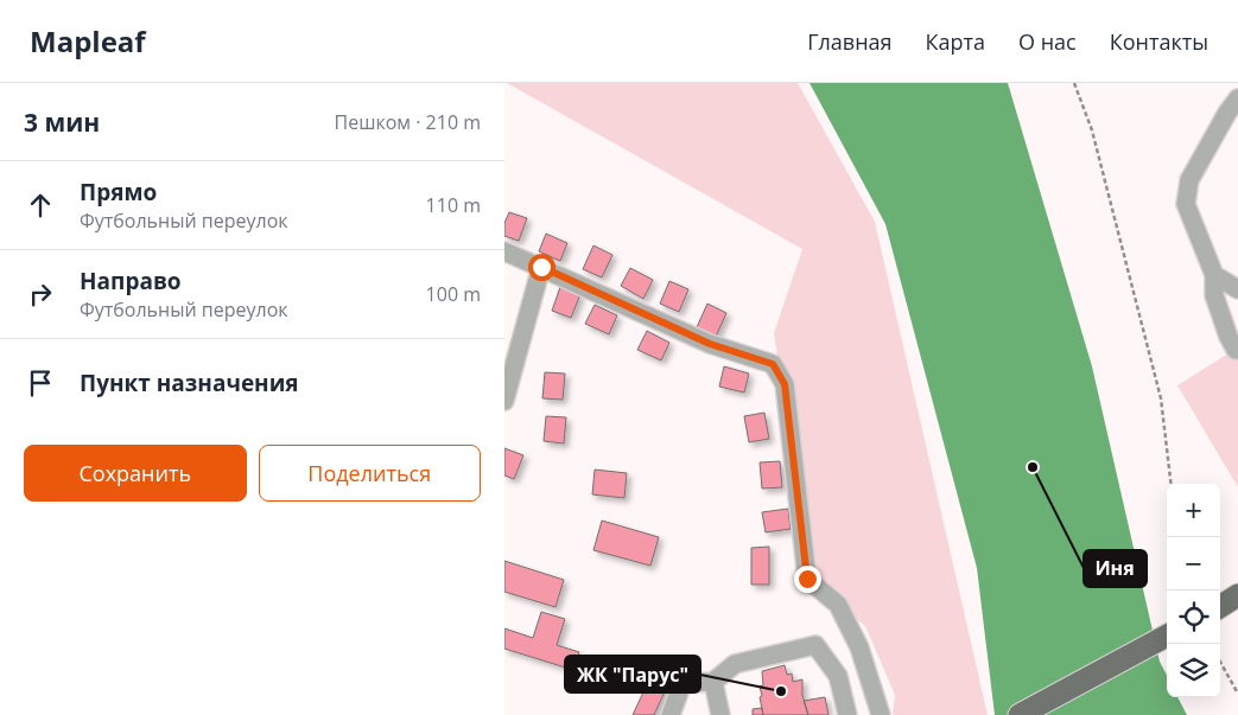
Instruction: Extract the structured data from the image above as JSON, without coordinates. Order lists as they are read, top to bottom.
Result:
{
  "places": ["Иня", "ЖК \"Парус\""],
  "page": {
    "header": "Mapleaf",
    "nav": [
      "Главная",
      "Карта",
      "О нас",
      "Контакты"
    ],
    "heading": ["3 мин", "Пешком · 210 m"],
    "list": [
      ["Прямо", "Футбольный переулок", "110 m"],
      ["Направо", "Футбольный переулок", "100 m"],
      "Пункт назначения"
    ],
    "buttons": ["Сохранить", "Поделиться"],
    "map_buttons": ["+", "−"]
  }
}
